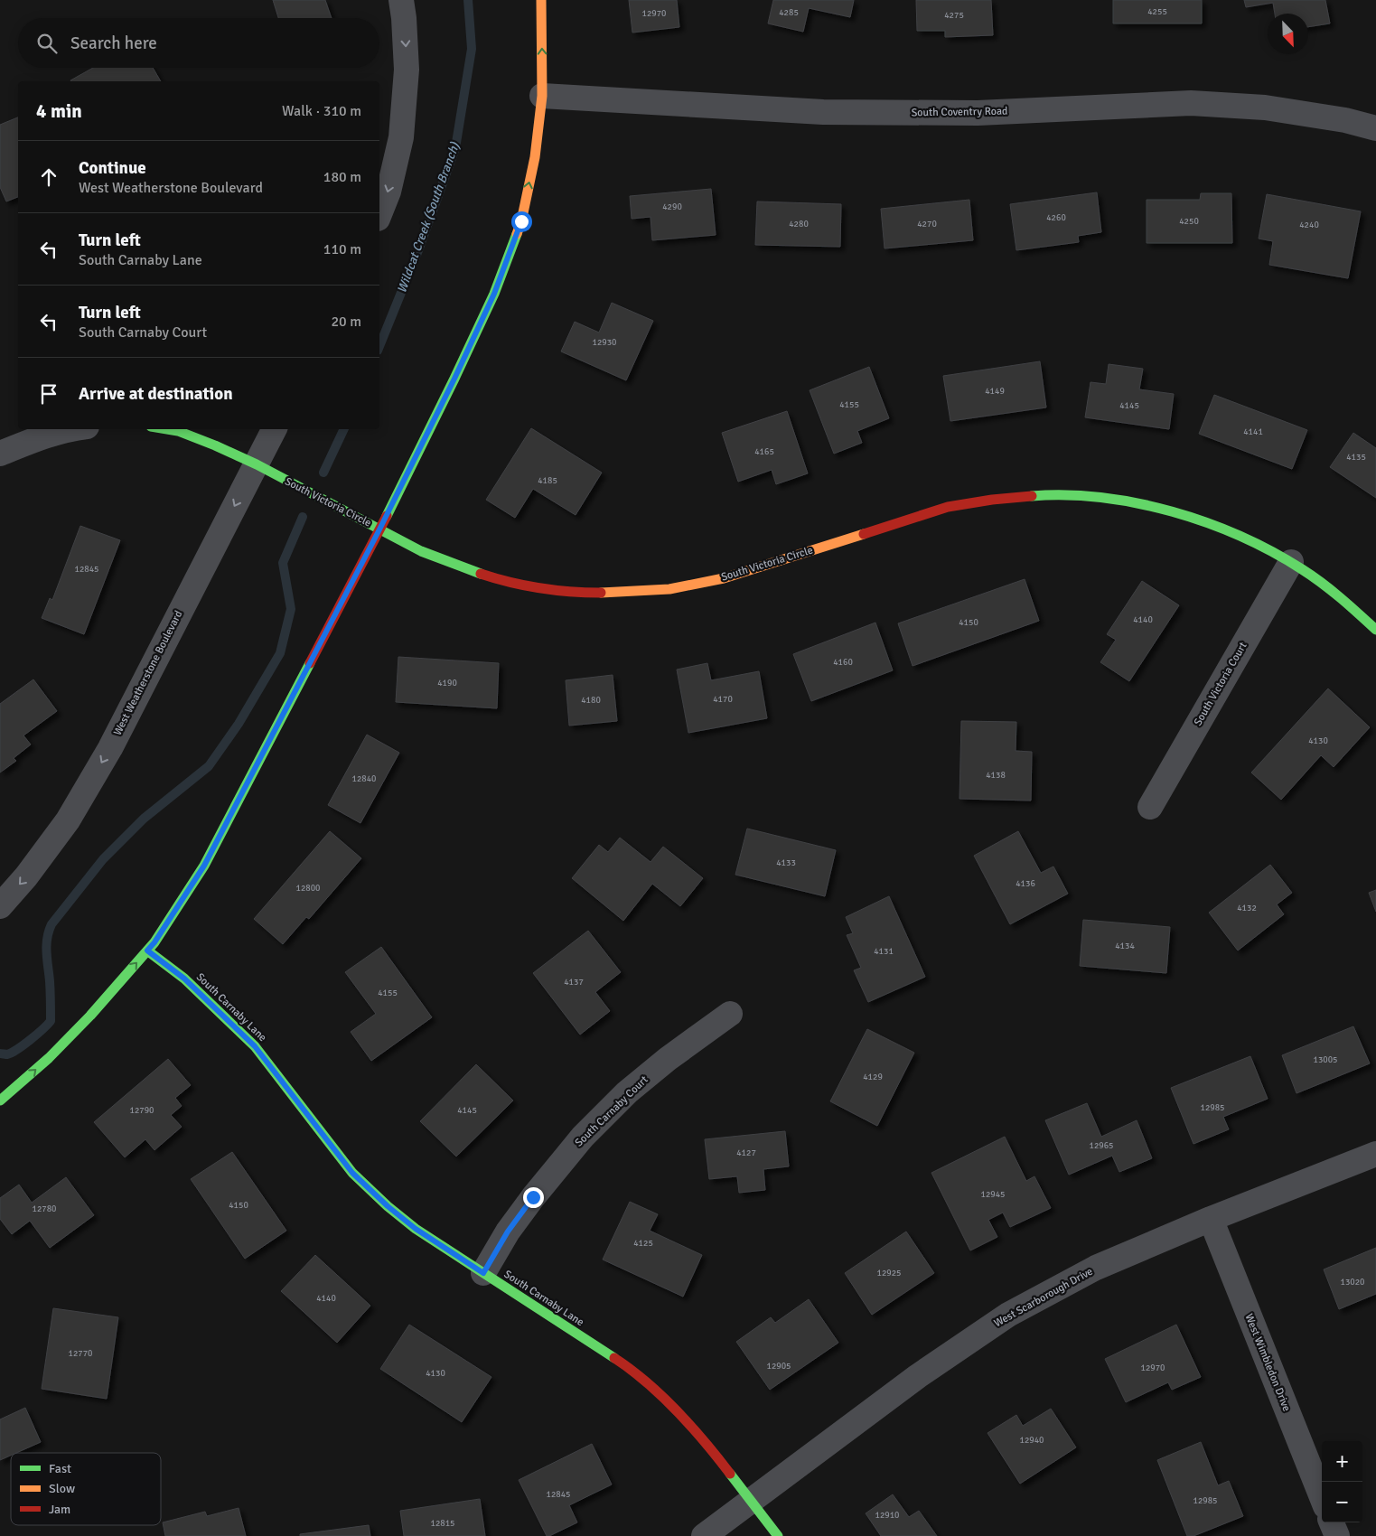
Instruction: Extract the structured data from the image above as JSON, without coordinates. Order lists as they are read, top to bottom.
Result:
{
  "streets": {
    "street": [
      "South Coventry Road",
      "South Victoria Circle",
      "West Weatherstone Boulevard",
      "South Victoria Court",
      "South Carnaby Lane",
      "South Carnaby Court",
      "West Scarborough Drive",
      "West Wimbledon Drive"
    ]
  },
  "crossings": [
    ["South Victoria Circle", "West Weatherstone Boulevard"],
    ["South Victoria Circle", "South Victoria Court"],
    ["South Carnaby Lane", "South Carnaby Court"],
    ["South Carnaby Lane", "West Scarborough Drive"],
    ["West Scarborough Drive", "West Wimbledon Drive"]
  ],
  "water": ["Wildcat Creek (South Branch)"],
  "house_numbers": [
    "4255",
    "4285",
    "12970",
    "4275",
    "4290",
    "4260",
    "4250",
    "4280",
    "4270",
    "4240",
    "12930",
    "4149",
    "4155",
    "4145",
    "4141",
    "4165",
    "4135",
    "4185",
    "12845",
    "4140",
    "4150",
    "4160",
    "4190",
    "4170",
    "4180",
    "4130",
    "4138",
    "12840",
    "4133",
    "4136",
    "12800",
    "4132",
    "4134",
    "4131",
    "4137",
    "4155",
    "13005",
    "4129",
    "12985",
    "12790",
    "4145",
    "12965",
    "4127",
    "12945",
    "4150",
    "12780",
    "4125",
    "12925",
    "13020",
    "4140",
    "12770",
    "12905",
    "12970",
    "4130",
    "12940",
    "12845",
    "12985",
    "12910",
    "12815"
  ],
  "legend": ["Fast", "Slow", "Jam"],
  "north": "bottom right",
  "page": {
    "search": "Search here",
    "heading": ["4 min", "Walk · 310 m"],
    "list": [
      ["Continue", "West Weatherstone Boulevard", "180 m"],
      ["Turn left", "South Carnaby Lane", "110 m"],
      ["Turn left", "South Carnaby Court", "20 m"],
      "Arrive at destination"
    ],
    "map_buttons": ["+", "−"]
  }
}
